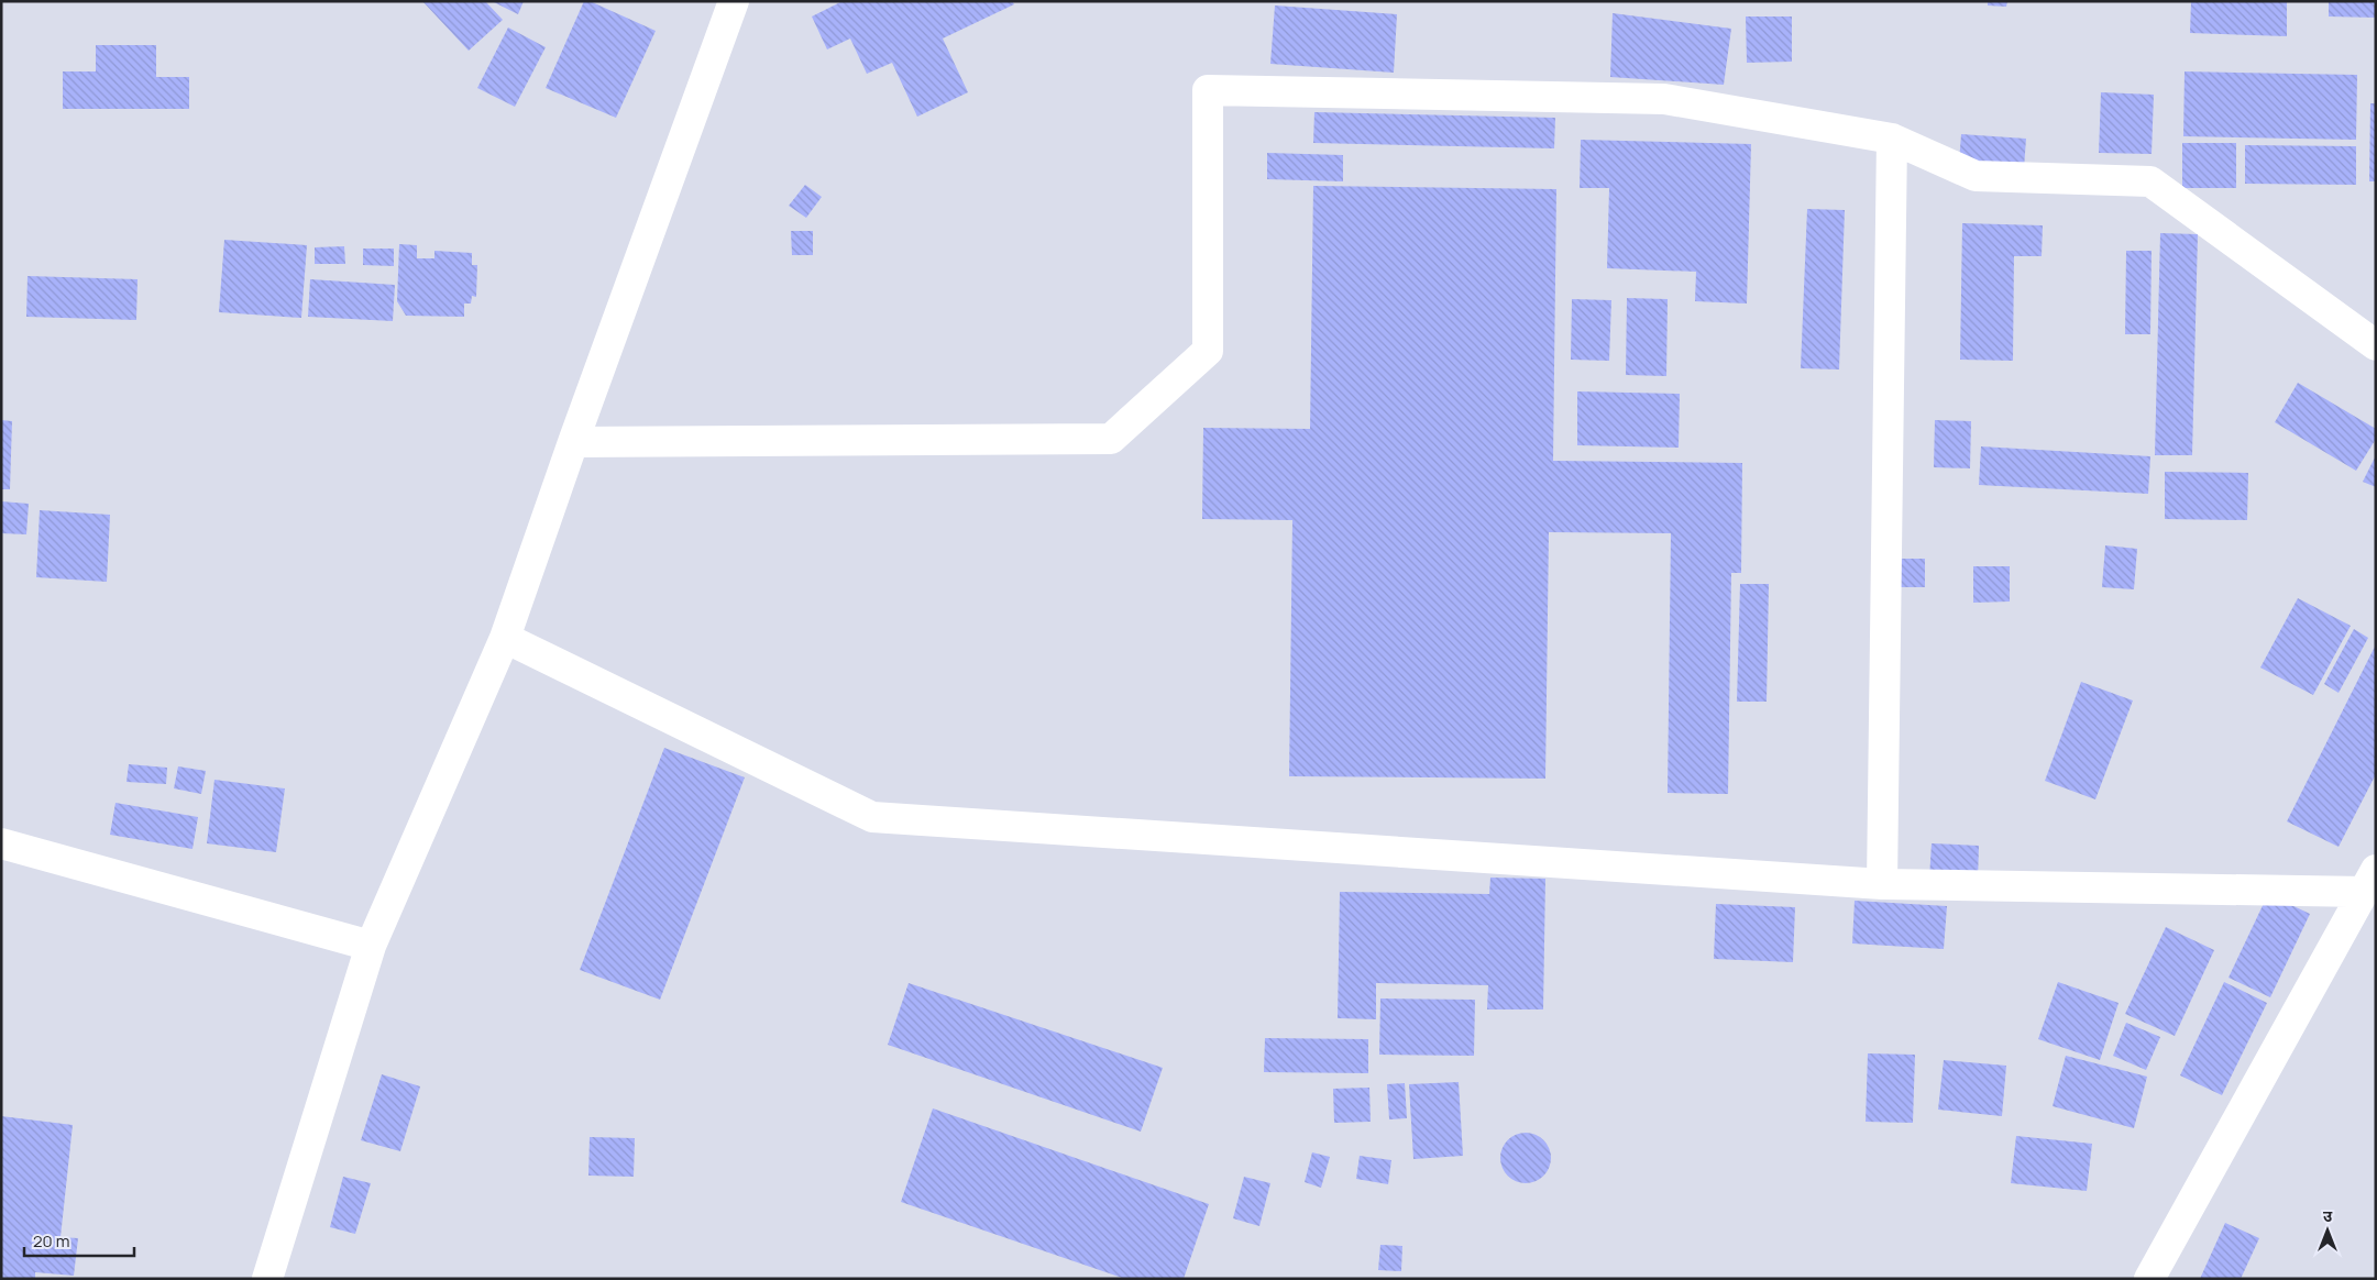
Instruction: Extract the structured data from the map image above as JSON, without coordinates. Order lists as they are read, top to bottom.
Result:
{
  "scale_bar": "20 m",
  "north": "top"
}
